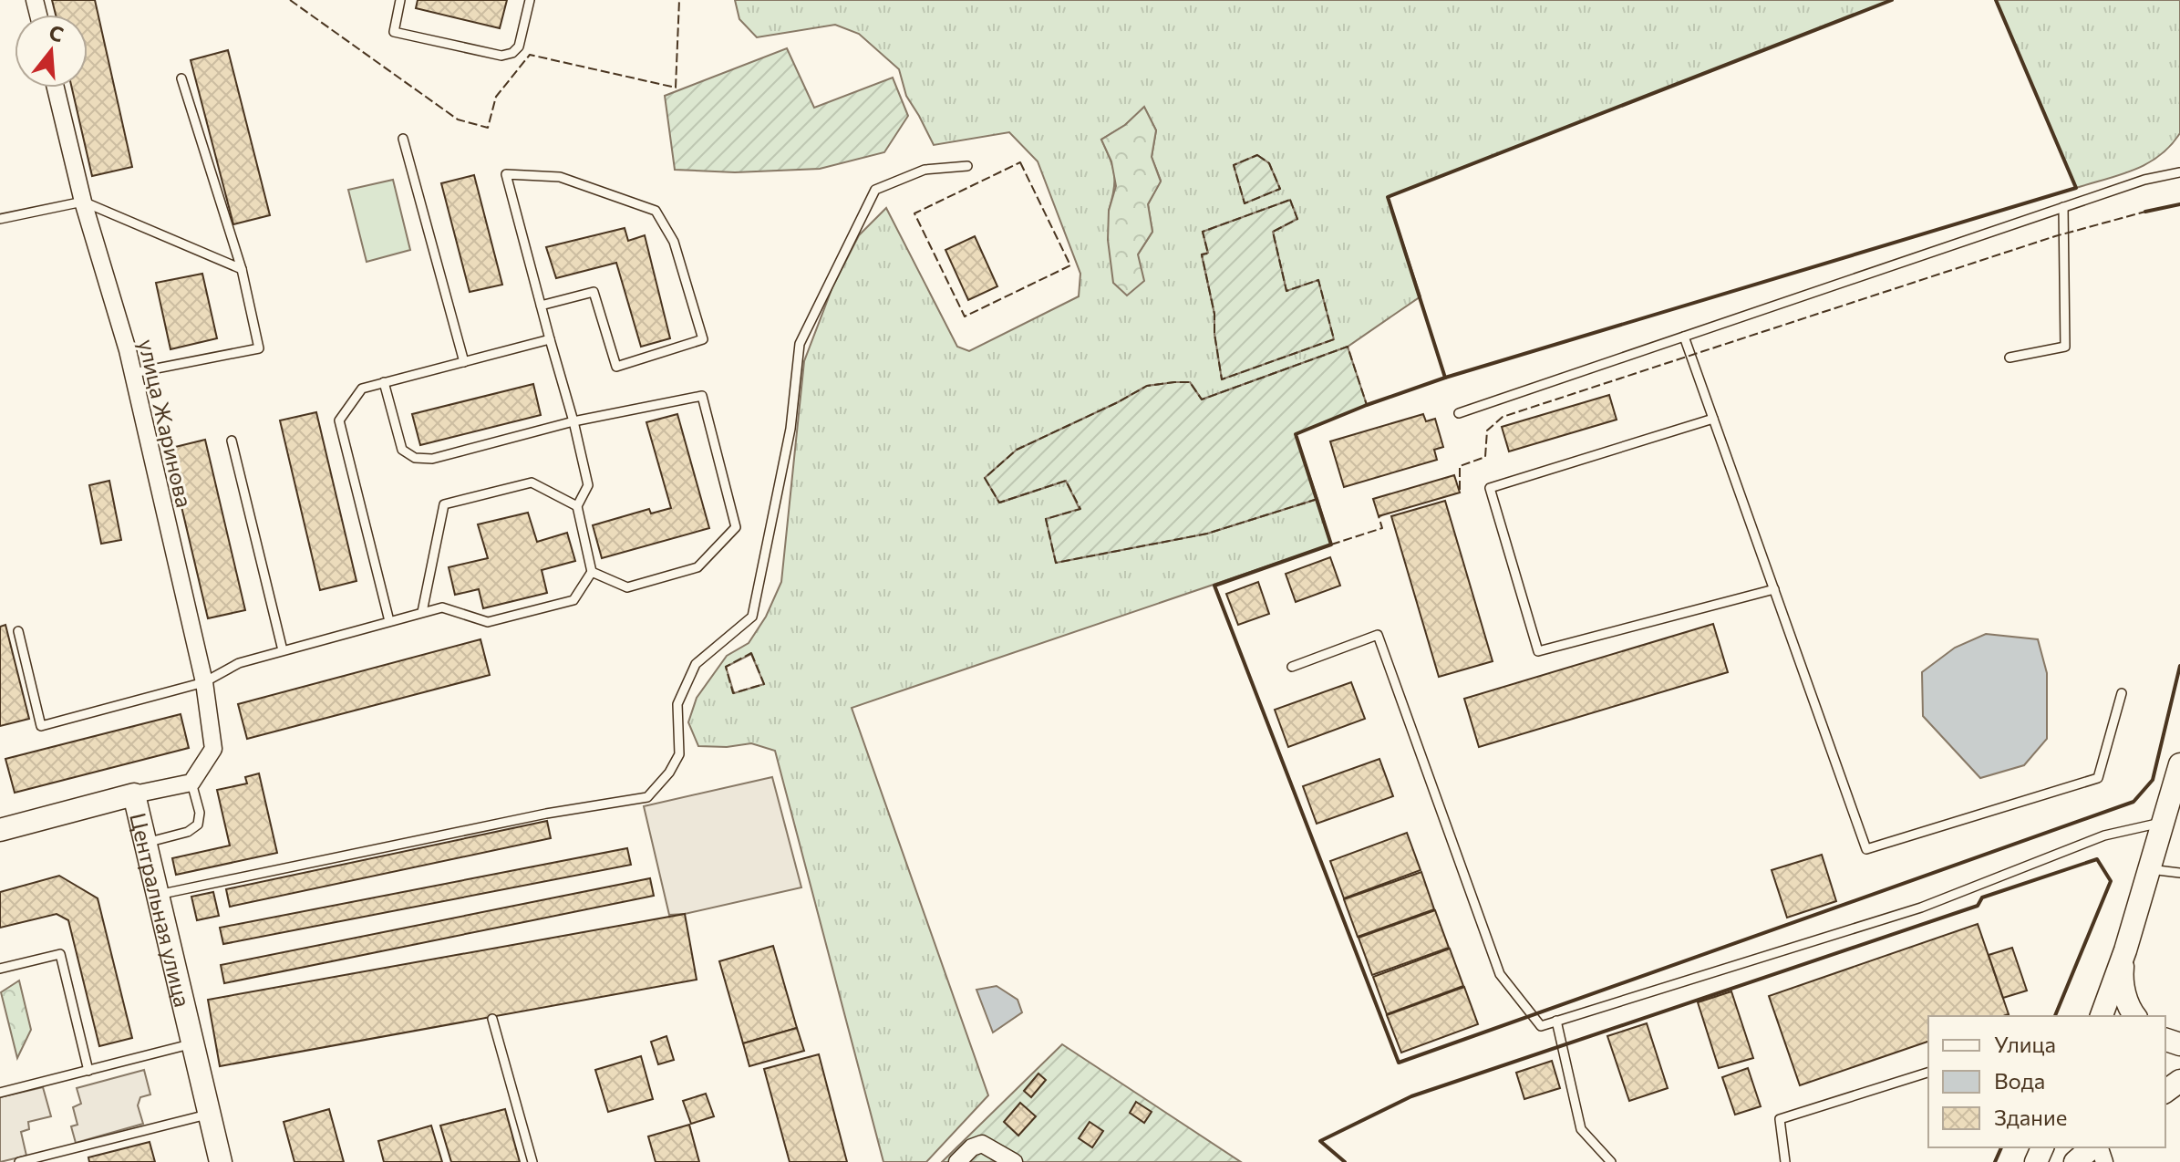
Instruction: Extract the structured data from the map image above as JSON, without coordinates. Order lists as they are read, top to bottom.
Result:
{
  "streets": {
    "street": ["улица Жаринова", "Центральная улица"]
  },
  "legend": ["Улица", "Вода", "Здание"],
  "north": "top"
}
